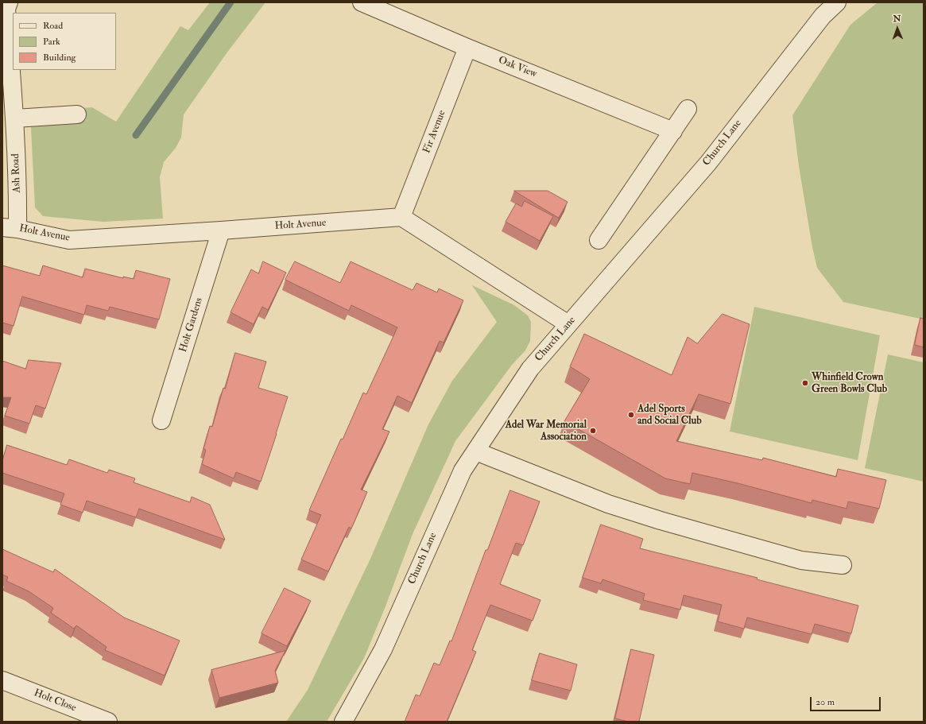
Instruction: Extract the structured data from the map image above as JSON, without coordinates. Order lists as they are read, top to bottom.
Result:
{
  "streets": {
    "street": [
      "Oak View",
      "Fir Avenue",
      "Church Lane",
      "Ash Road",
      "Holt Avenue",
      "Holt Gardens",
      "Holt Close"
    ]
  },
  "crossings": [
    ["Oak View", "Fir Avenue"],
    ["Fir Avenue", "Holt Avenue"],
    ["Ash Road", "Holt Avenue"],
    ["Holt Avenue", "Holt Gardens"]
  ],
  "places": ["Whinfield Crown Green Bowls Club", "Adel Sports and Social Club", "Adel War Memorial Association"],
  "legend": ["Road", "Park", "Building"],
  "scale_bar": "20 m",
  "north": "top"
}
